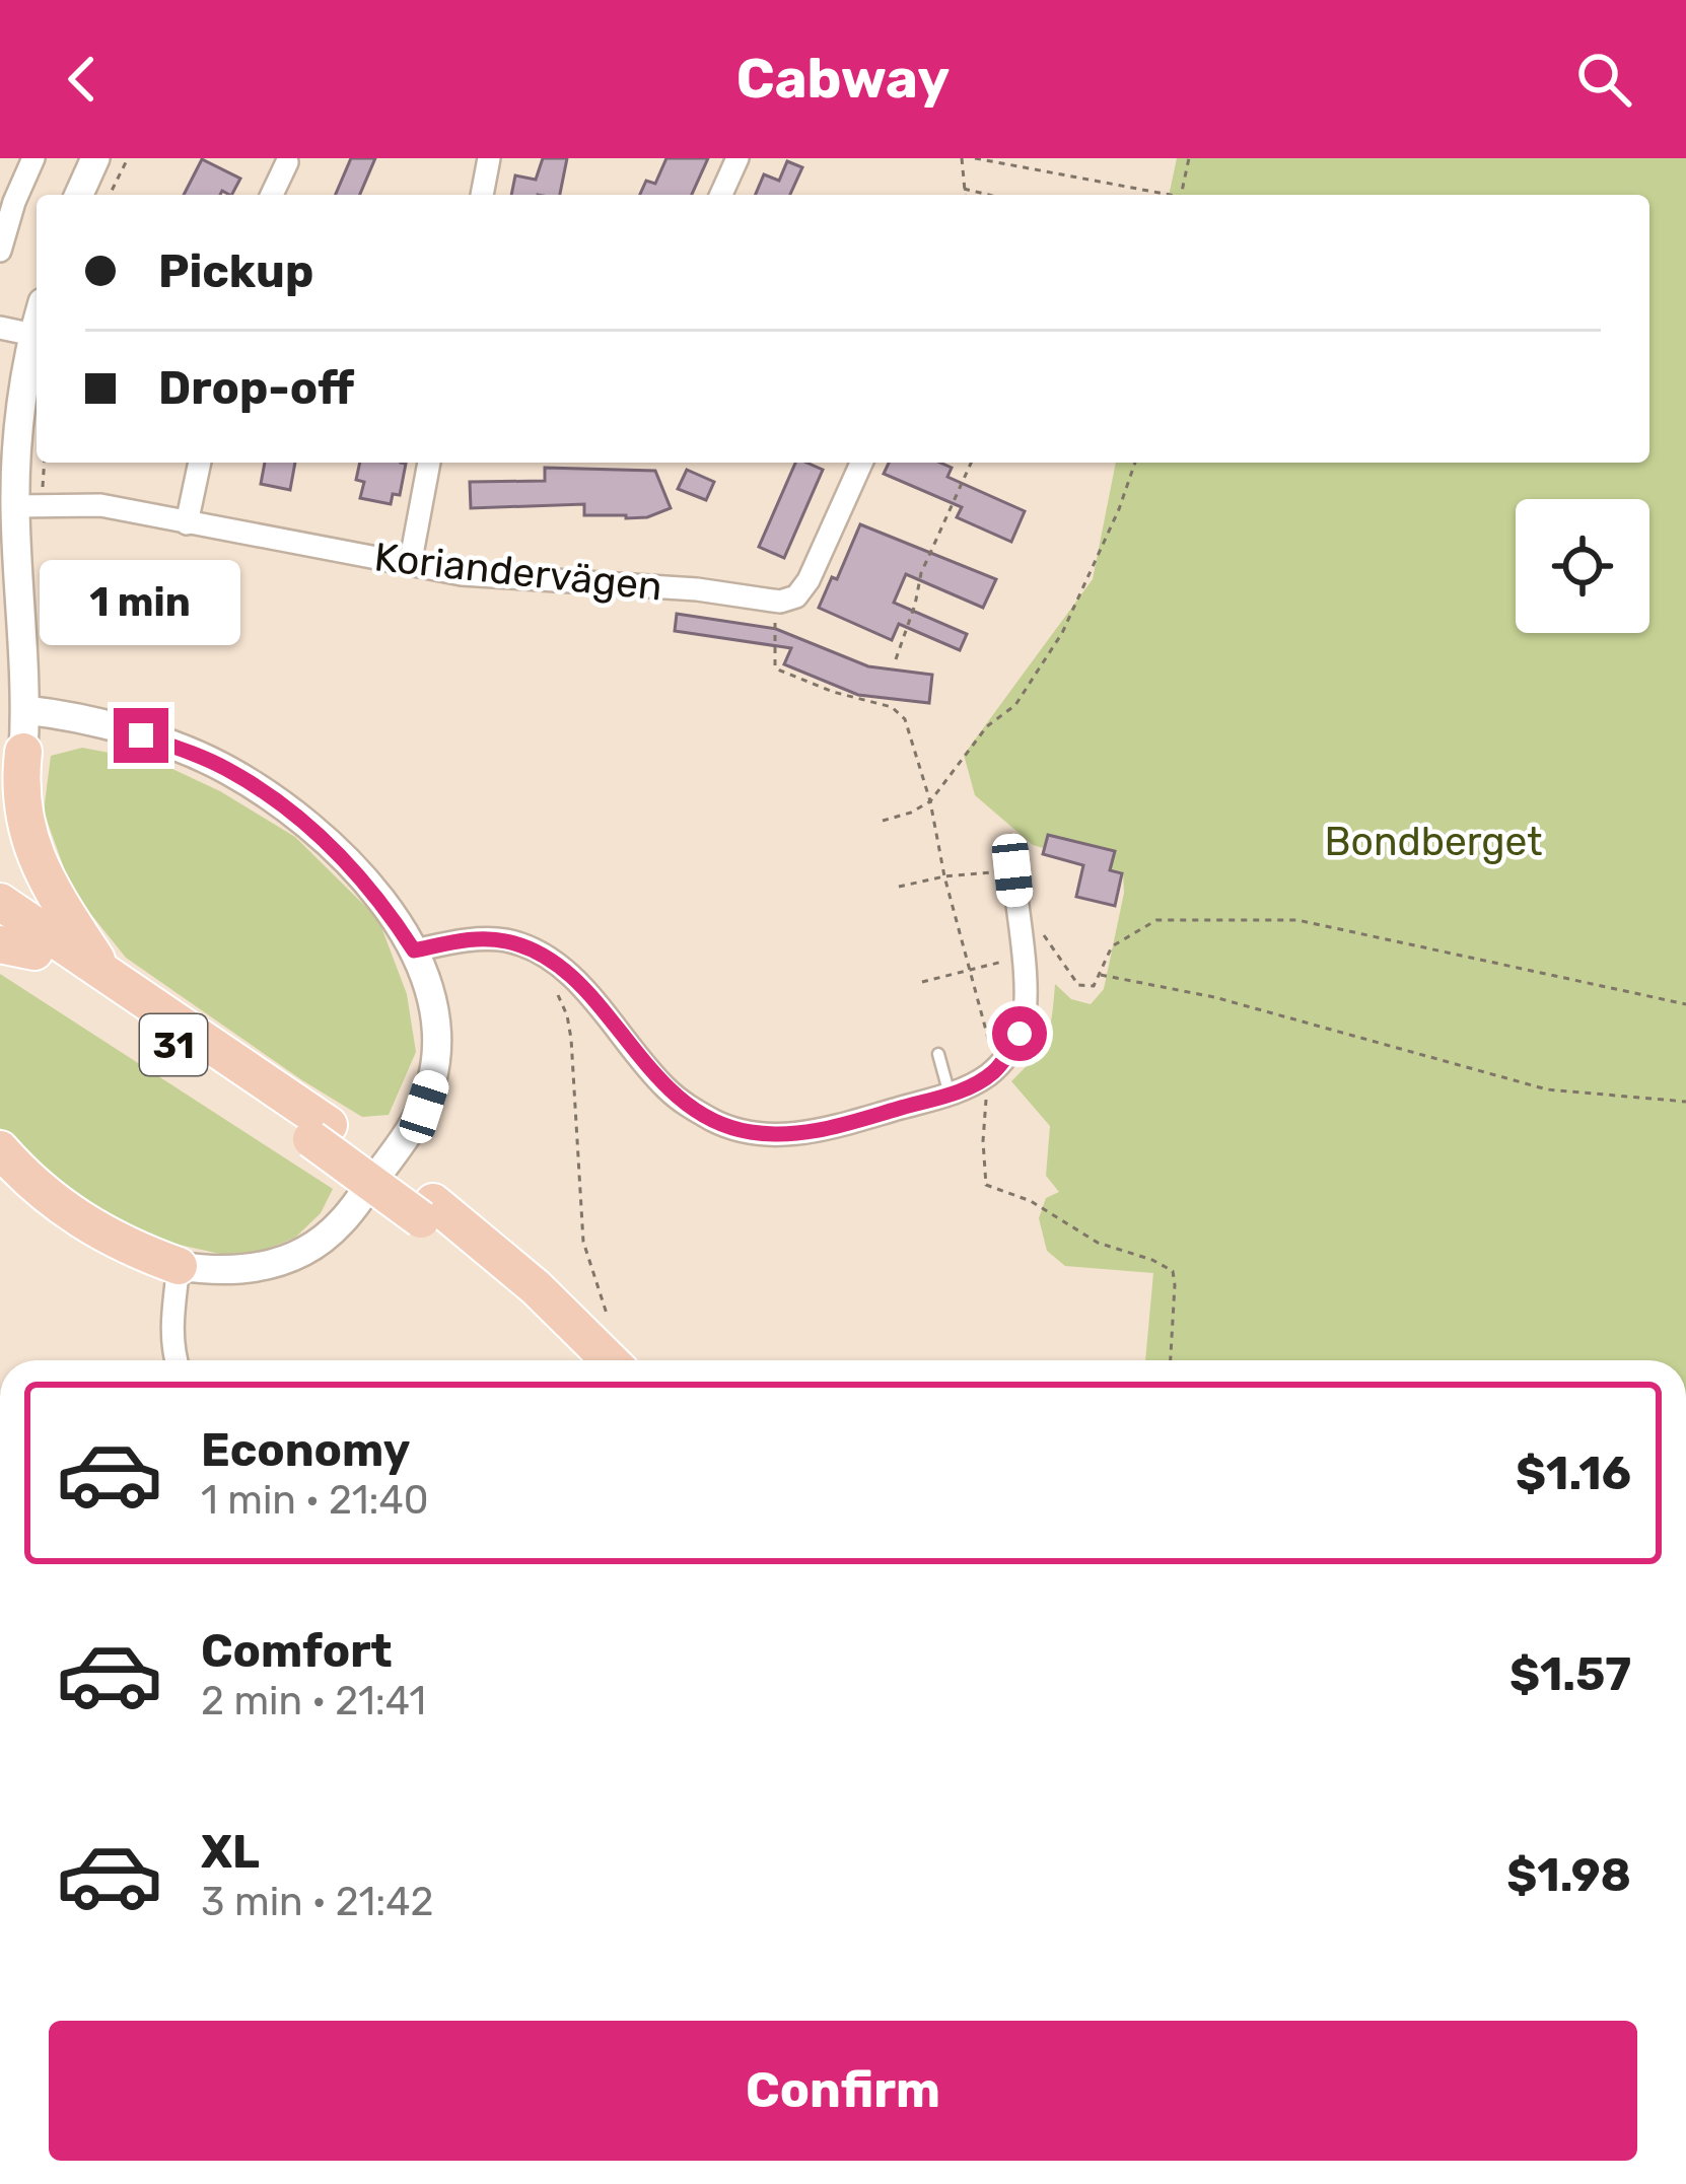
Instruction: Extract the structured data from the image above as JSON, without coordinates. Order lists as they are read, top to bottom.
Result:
{
  "streets": {
    "highway": ["31"],
    "street": ["Koriandervägen"]
  },
  "parks": ["Bondberget"],
  "page": {
    "header": "Cabway",
    "banner": ["Pickup", "Drop-off"],
    "bubble": "1 min",
    "list": [
      {
        "name": "Economy",
        "note": "1 min · 21:40",
        "value": "$1.16"
      },
      {
        "name": "Comfort",
        "note": "2 min · 21:41",
        "value": "$1.57"
      },
      {
        "name": "XL",
        "note": "3 min · 21:42",
        "value": "$1.98"
      }
    ],
    "buttons": "Confirm"
  }
}
